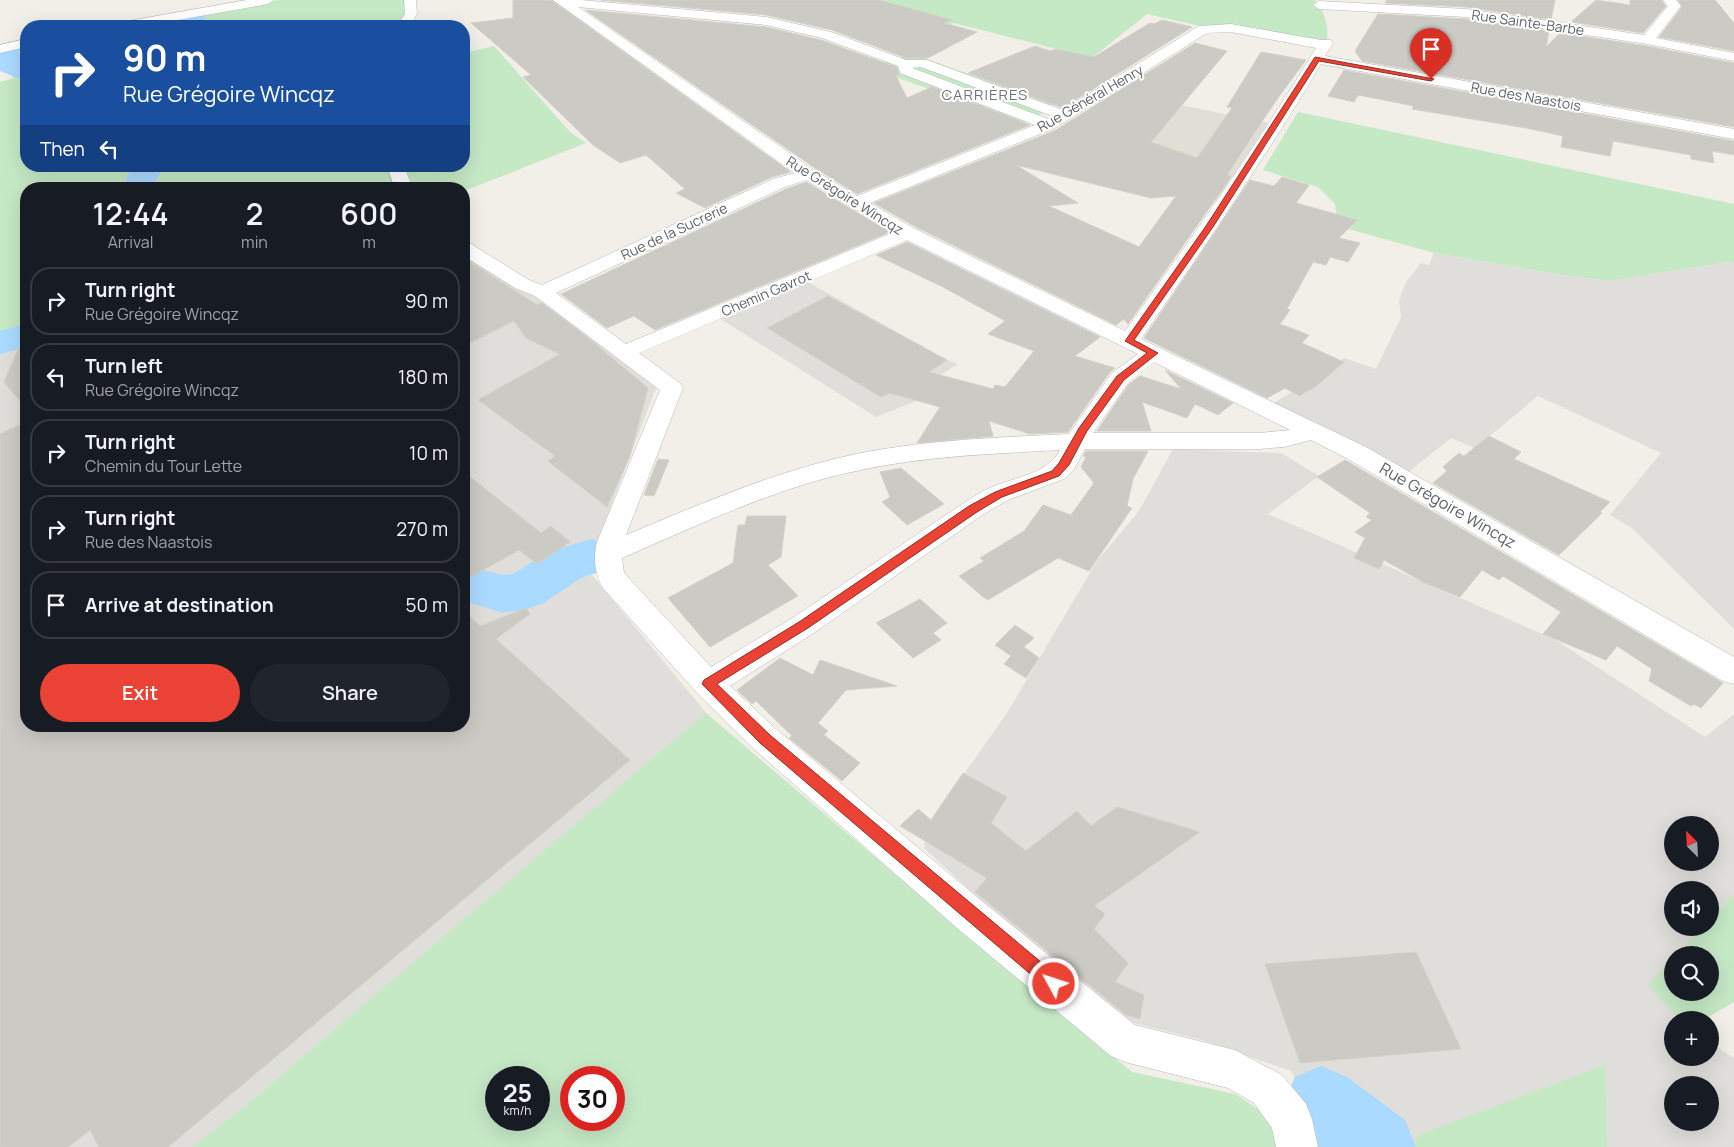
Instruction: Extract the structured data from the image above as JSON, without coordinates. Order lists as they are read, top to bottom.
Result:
{
  "streets": {
    "street": [
      "Rue Sainte-Barbe",
      "Rue des Naastois",
      "Rue Général Henry",
      "Rue Grégoire Wincqz",
      "Rue de la Sucrerie",
      "Chemin Gavrot"
    ]
  },
  "crossings": [
    ["Rue Général Henry", "Rue Grégoire Wincqz"],
    ["Rue Grégoire Wincqz", "Rue de la Sucrerie"],
    ["Rue Grégoire Wincqz", "Chemin Gavrot"]
  ],
  "districts": ["CARRIÈRES"],
  "north": "top left",
  "page": {
    "turn": ["90 m", "Rue Grégoire Wincqz"],
    "then": "Then",
    "eta": [
      "12:44",
      "Arrival",
      "2",
      "min",
      "600",
      "m"
    ],
    "list": [
      {
        "name": "Turn right",
        "note": "Rue Grégoire Wincqz",
        "value": "90 m"
      },
      {
        "name": "Turn left",
        "note": "Rue Grégoire Wincqz",
        "value": "180 m"
      },
      {
        "name": "Turn right",
        "note": "Chemin du Tour Lette",
        "value": "10 m"
      },
      {
        "name": "Turn right",
        "note": "Rue des Naastois",
        "value": "270 m"
      },
      {
        "name": "Arrive at destination",
        "value": "50 m"
      }
    ],
    "buttons": ["Exit", "Share"],
    "map_buttons": ["+", "−"],
    "speed": "25 km/h",
    "limit": "30"
  }
}
